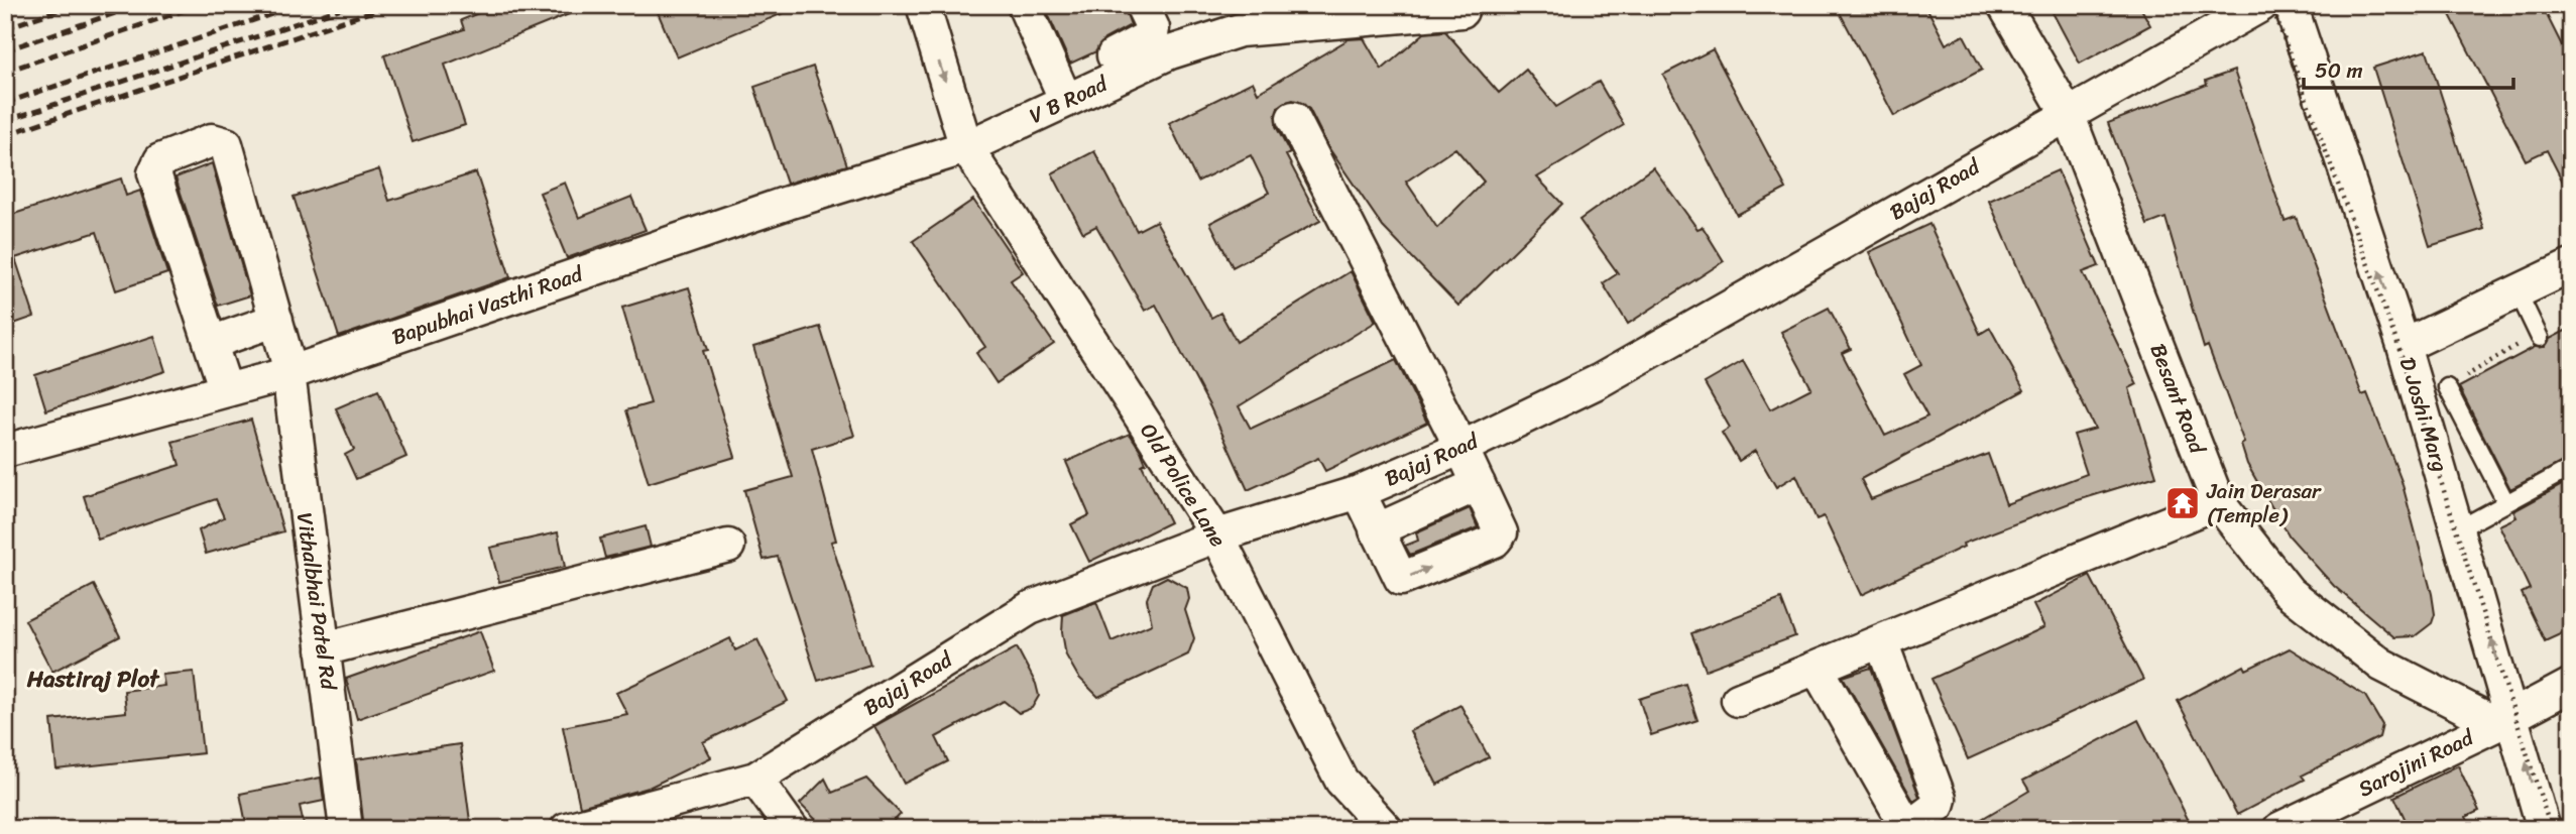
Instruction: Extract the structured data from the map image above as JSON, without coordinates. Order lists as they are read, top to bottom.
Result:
{
  "streets": {
    "street": [
      "V B Road",
      "Bajaj Road",
      "Bapubhai Vasthi Road",
      "Besant Road",
      "D Joshi Marg",
      "Old Police Lane",
      "Vithalbhai Patel Rd",
      "Sarojini Road"
    ]
  },
  "crossings": [
    ["V B Road", "Bapubhai Vasthi Road"],
    ["V B Road", "Old Police Lane"],
    ["Bajaj Road", "Besant Road"],
    ["Bajaj Road", "Old Police Lane"],
    ["Bapubhai Vasthi Road", "Old Police Lane"],
    ["Bapubhai Vasthi Road", "Vithalbhai Patel Rd"],
    ["Besant Road", "D Joshi Marg"],
    ["Besant Road", "Sarojini Road"],
    ["D Joshi Marg", "Sarojini Road"]
  ],
  "one_way": ["D Joshi Marg"],
  "districts": ["Hastiraj Plot"],
  "places": {
    "temple": ["Jain Derasar (Temple)"]
  },
  "scale_bar": "50 m"
}
